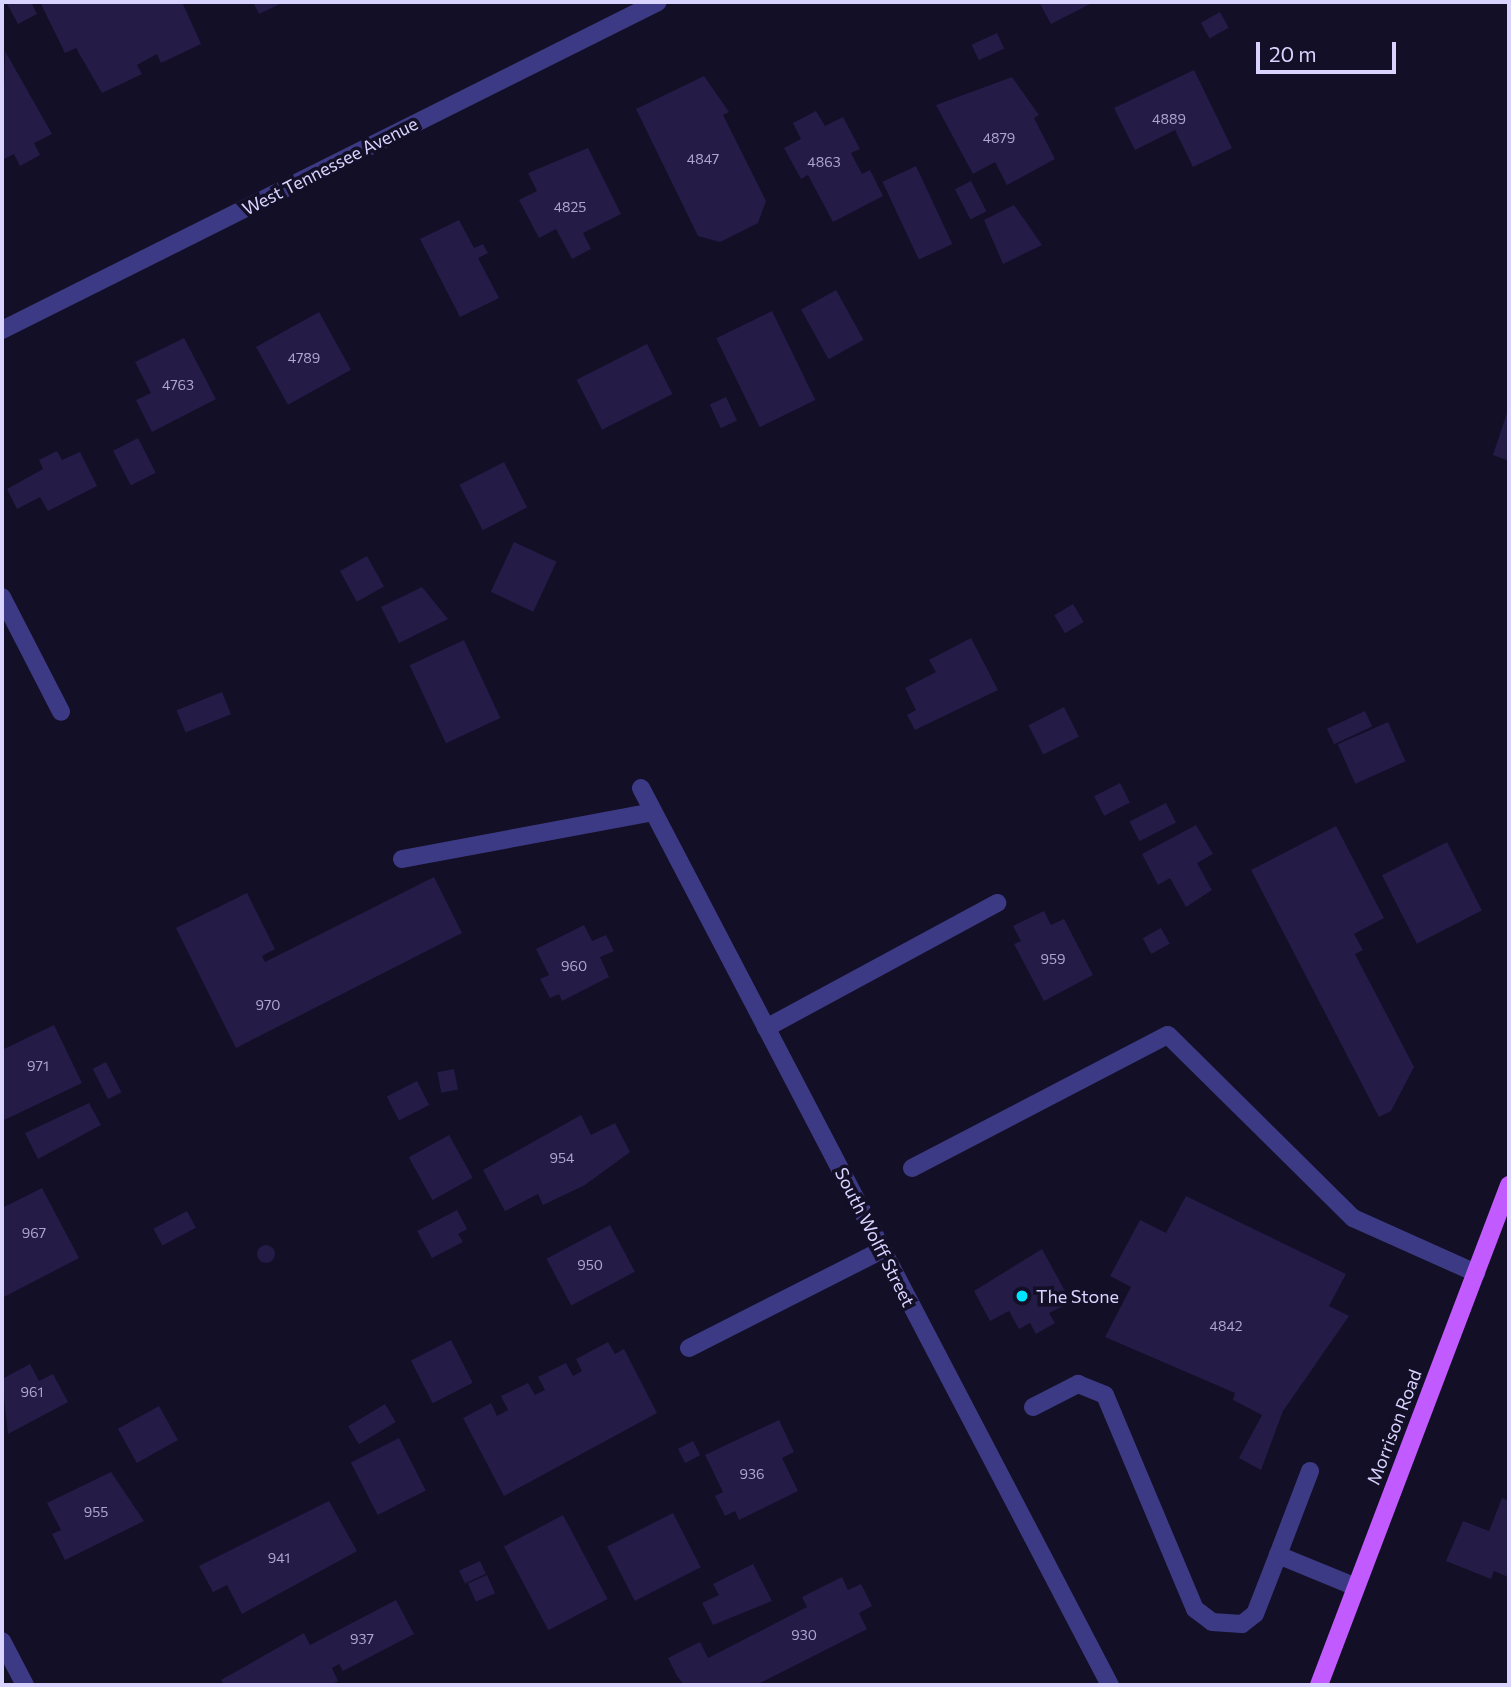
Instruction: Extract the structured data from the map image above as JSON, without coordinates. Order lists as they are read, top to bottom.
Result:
{
  "streets": {
    "main road": ["Morrison Road"],
    "street": ["West Tennessee Avenue", "South Wolff Street"]
  },
  "places": ["The Stone"],
  "house_numbers": [
    "4889",
    "4879",
    "4847",
    "4863",
    "4825",
    "4789",
    "4763",
    "959",
    "960",
    "970",
    "971",
    "954",
    "967",
    "950",
    "4842",
    "961",
    "936",
    "955",
    "941",
    "930",
    "937"
  ],
  "scale_bar": "20 m"
}
